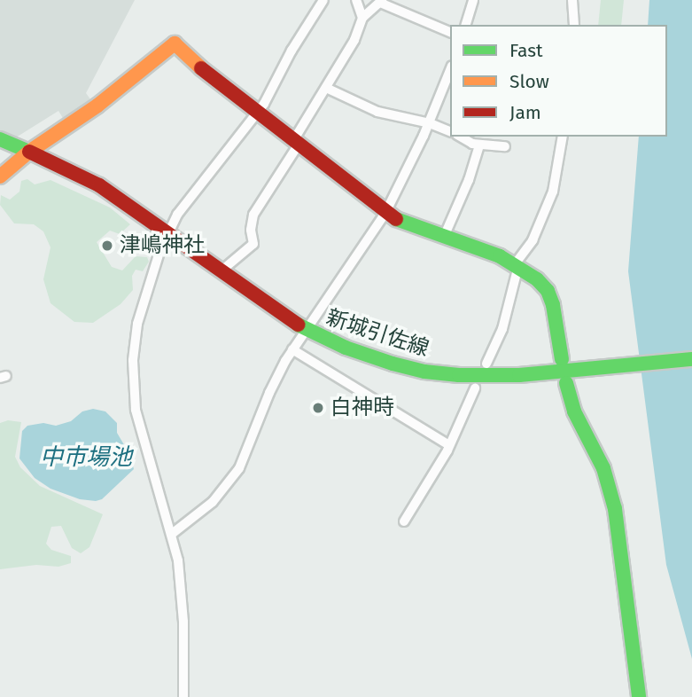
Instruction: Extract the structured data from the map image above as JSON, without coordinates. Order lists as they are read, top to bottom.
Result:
{
  "streets": {
    "street": ["新城引佐線"]
  },
  "water": ["中市場池"],
  "places": ["津嶋神社", "白神時"],
  "legend": ["Fast", "Slow", "Jam"]
}
